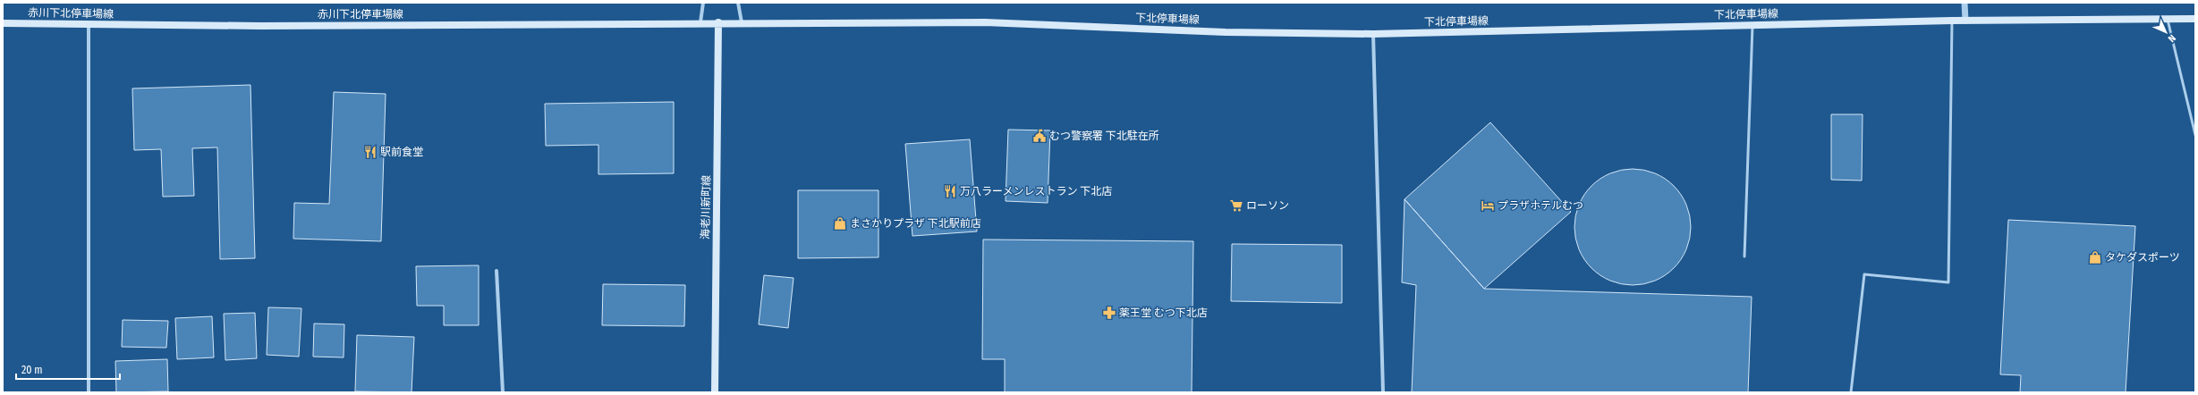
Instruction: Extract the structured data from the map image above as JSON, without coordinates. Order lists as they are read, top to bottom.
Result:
{
  "streets": {
    "main road": ["赤川下北停車場線", "下北停車場線", "海老川新町線"]
  },
  "crossings": [
    ["赤川下北停車場線", "下北停車場線"],
    ["赤川下北停車場線", "海老川新町線"],
    ["下北停車場線", "海老川新町線"]
  ],
  "places": {
    "public building": ["むつ警察署 下北駐在所"],
    "restaurant": ["駅前食堂", "万八ラーメンレストラン 下北店"],
    "supermarket": ["ローソン"],
    "hotel": ["プラザホテルむつ"],
    "shop": ["まさかりプラザ 下北駅前店", "タケダスポーツ"],
    "pharmacy": ["薬王堂 むつ下北店"]
  },
  "scale_bar": "20 m",
  "north": "bottom right"
}
